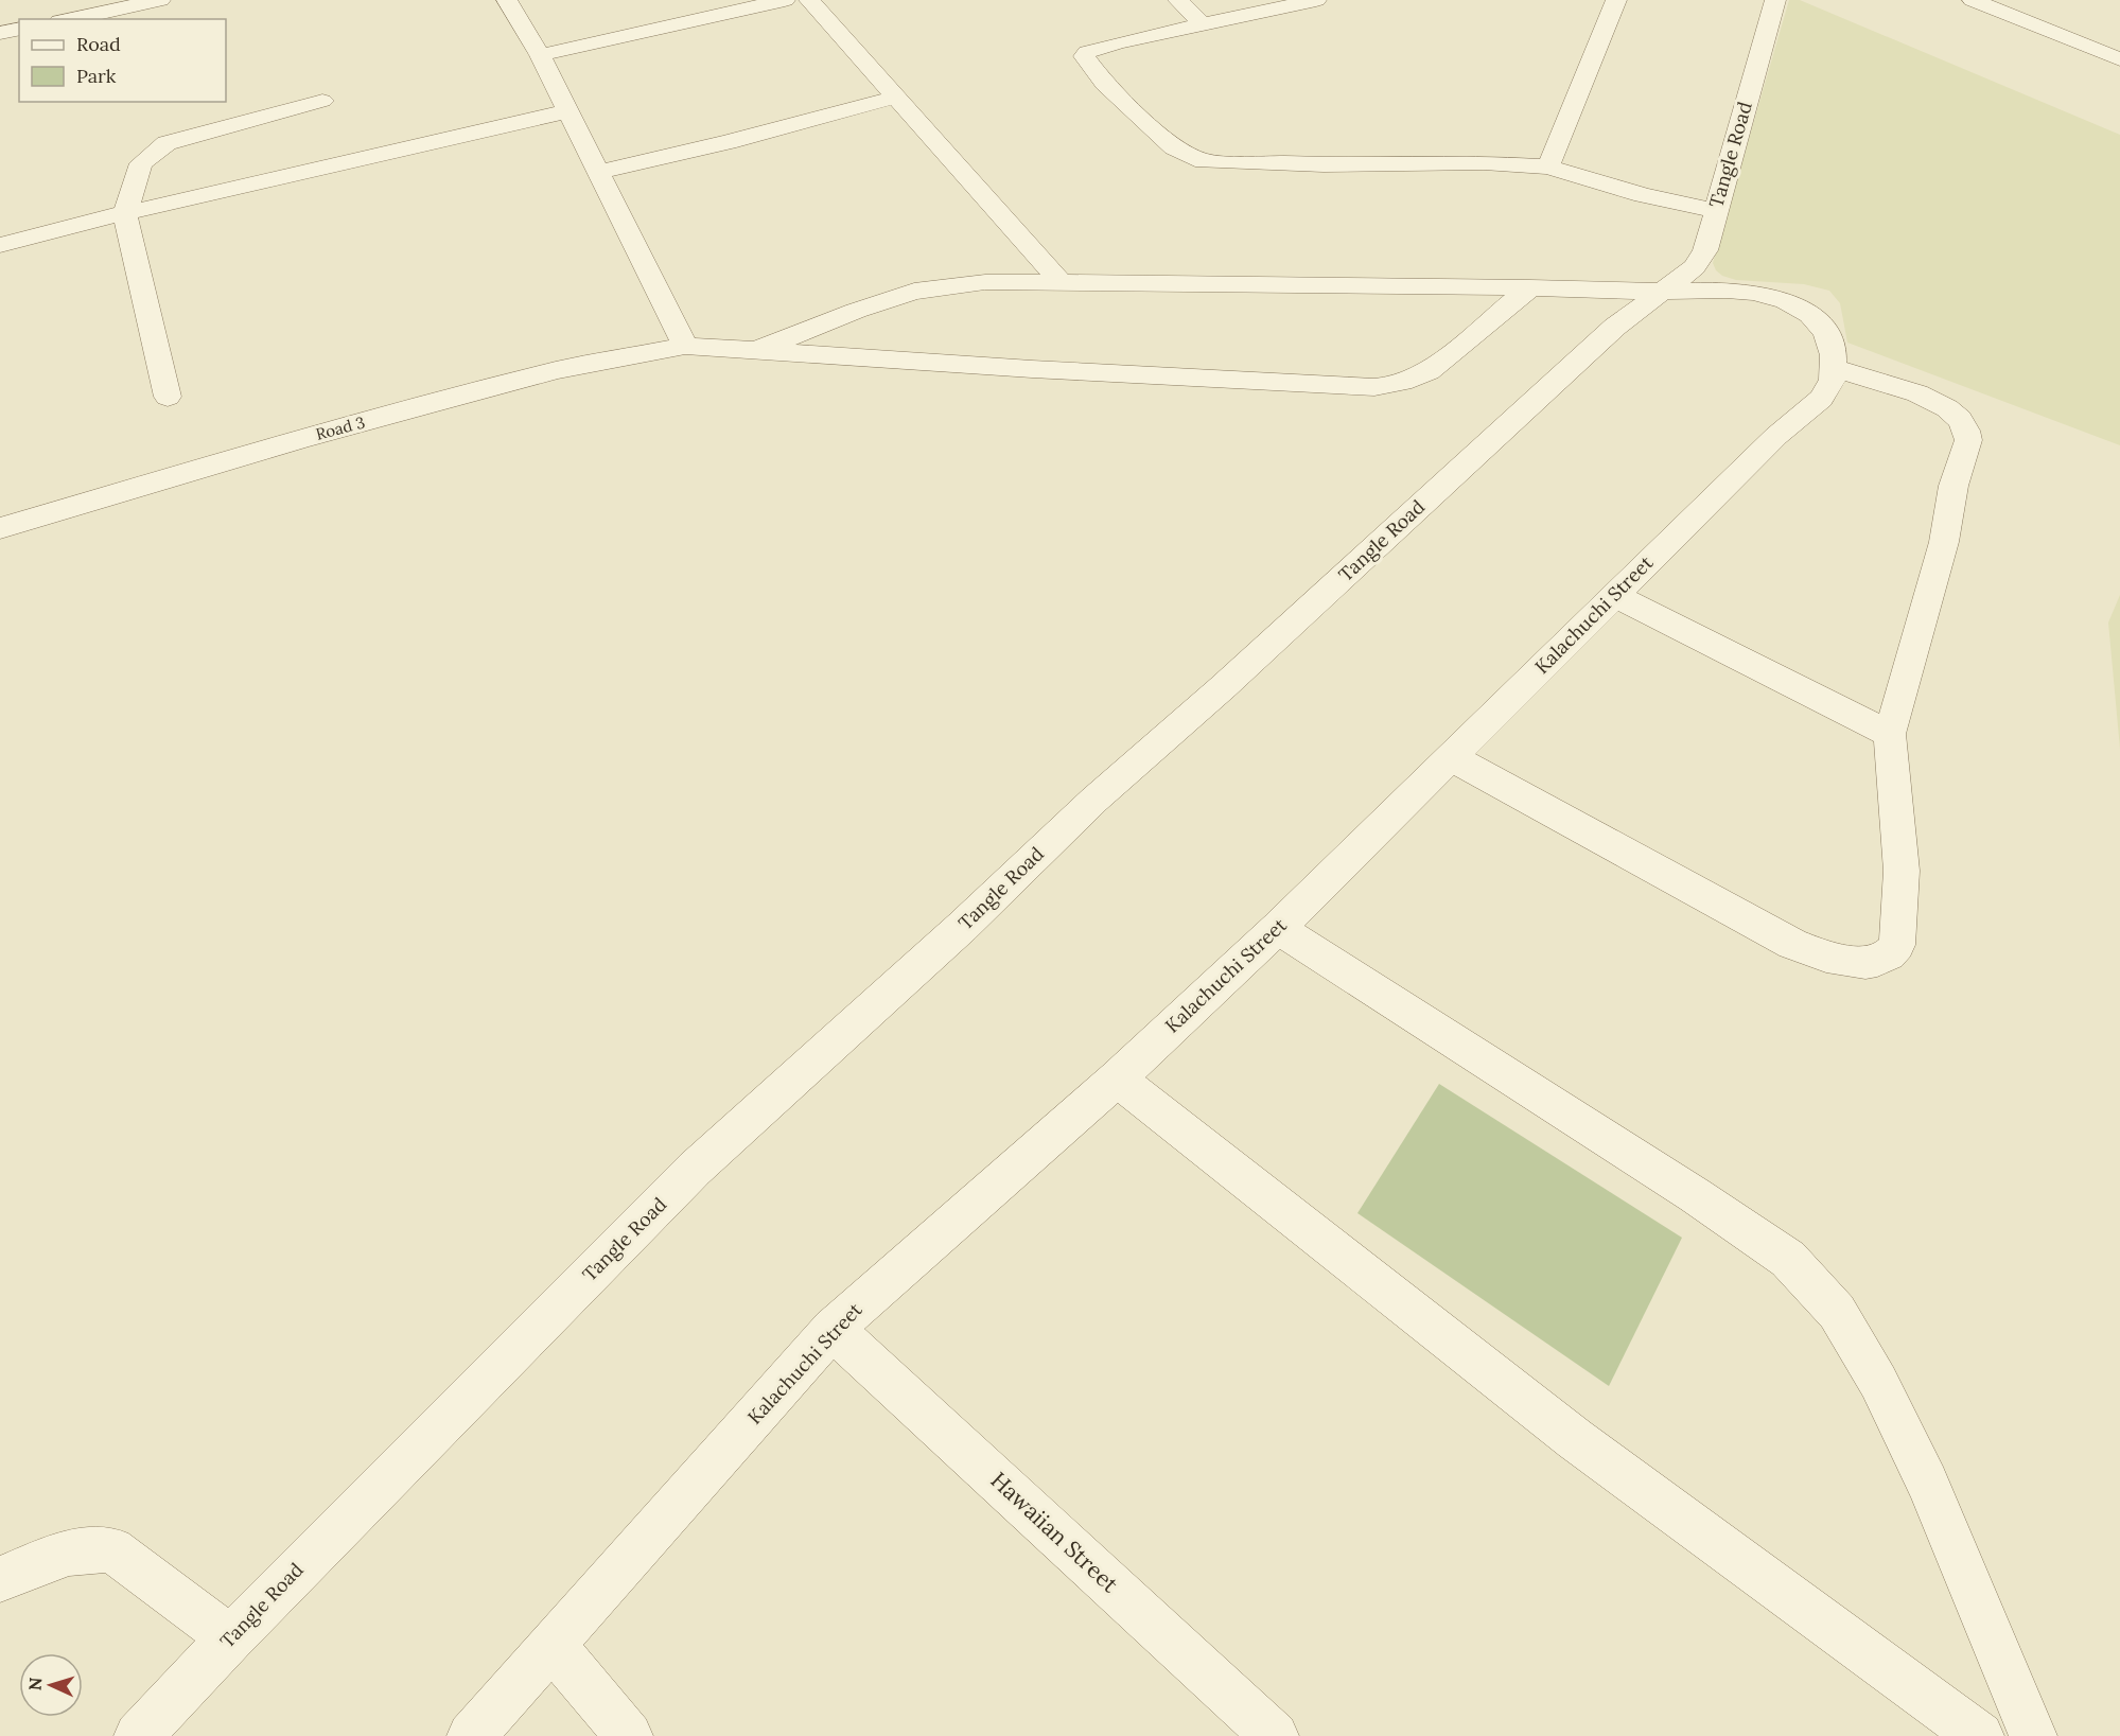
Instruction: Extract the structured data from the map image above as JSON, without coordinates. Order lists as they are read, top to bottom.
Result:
{
  "streets": {
    "street": [
      "Tangle Road",
      "Road 3",
      "Kalachuchi Street",
      "Hawaiian Street"
    ]
  },
  "crossings": [
    ["Tangle Road", "Kalachuchi Street"],
    ["Road 3", "Kalachuchi Street"],
    ["Kalachuchi Street", "Hawaiian Street"]
  ],
  "legend": ["Road", "Park"],
  "north": "left"
}
